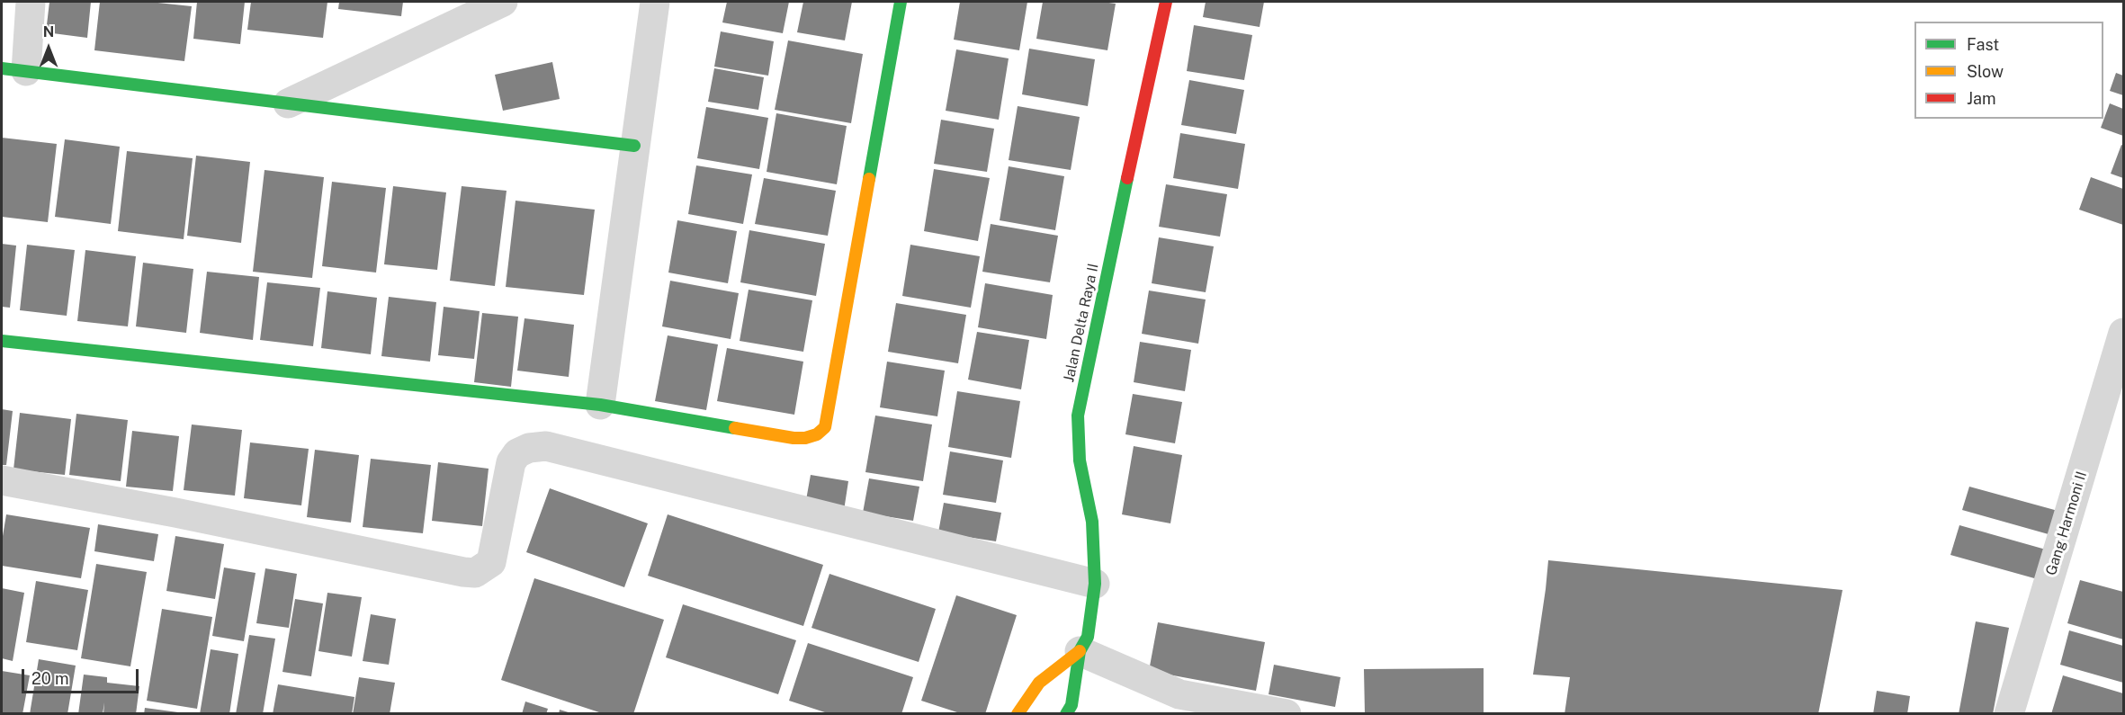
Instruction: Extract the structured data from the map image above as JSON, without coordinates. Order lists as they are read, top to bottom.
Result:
{
  "streets": {
    "street": ["Jalan Delta Raya II", "Gang Harmoni II"]
  },
  "legend": ["Fast", "Slow", "Jam"],
  "scale_bar": "20 m",
  "north": "top"
}
